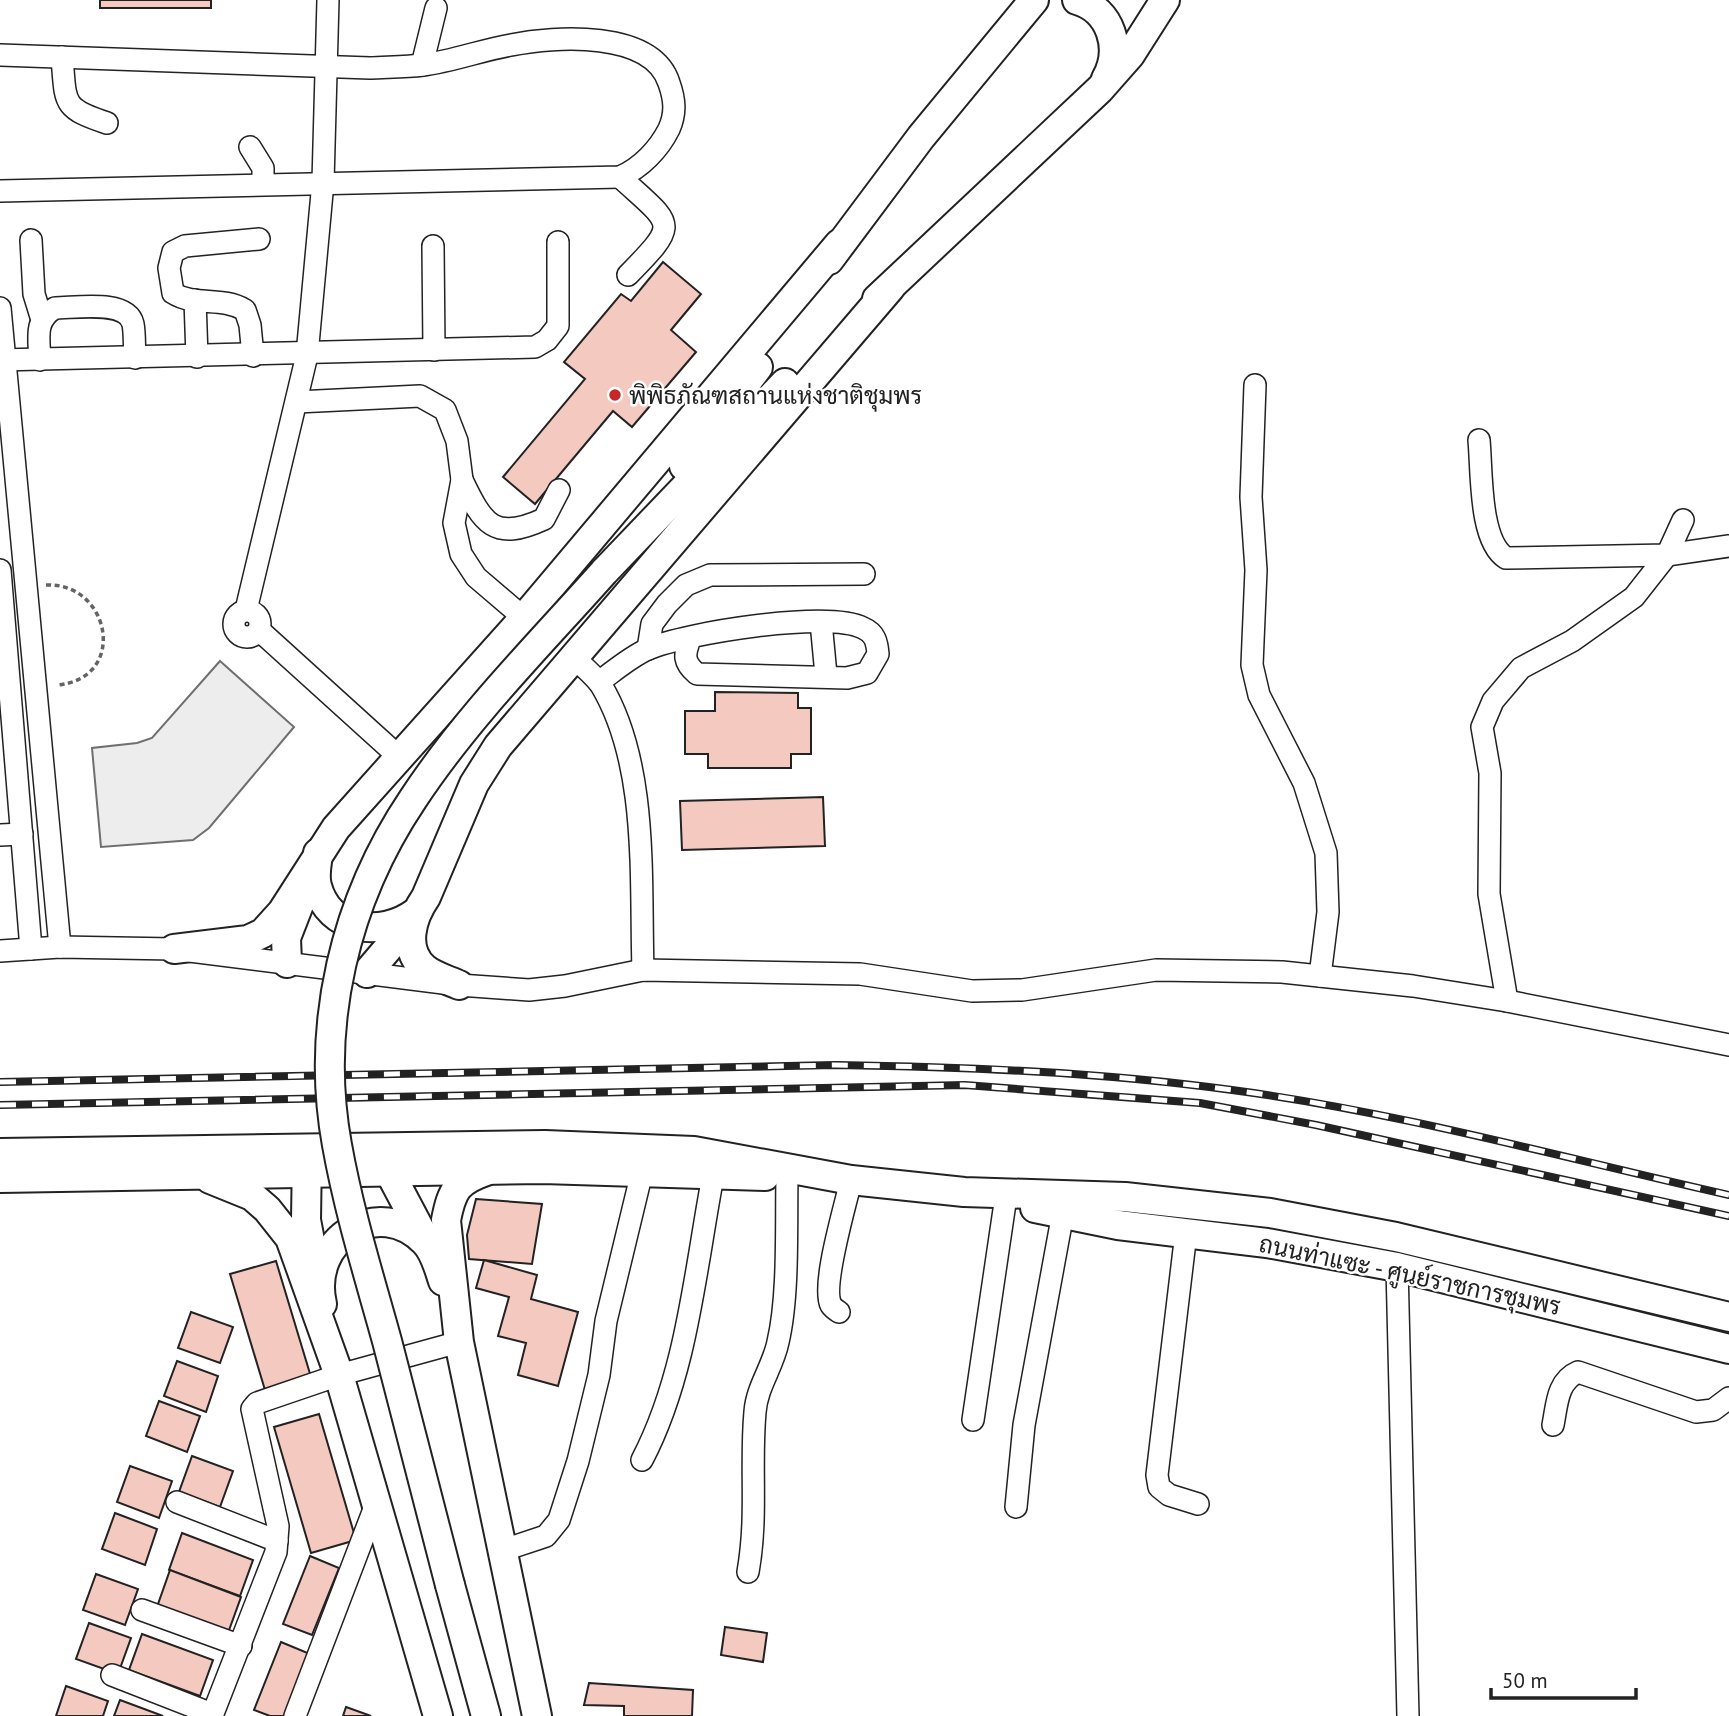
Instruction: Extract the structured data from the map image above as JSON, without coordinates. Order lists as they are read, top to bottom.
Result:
{
  "streets": {
    "main road": ["ถนนท่าแซะ - ศูนย์ราชการชุมพร"]
  },
  "places": ["พิพิธภัณฑสถานแห่งชาติชุมพร"],
  "scale_bar": "50 m"
}
